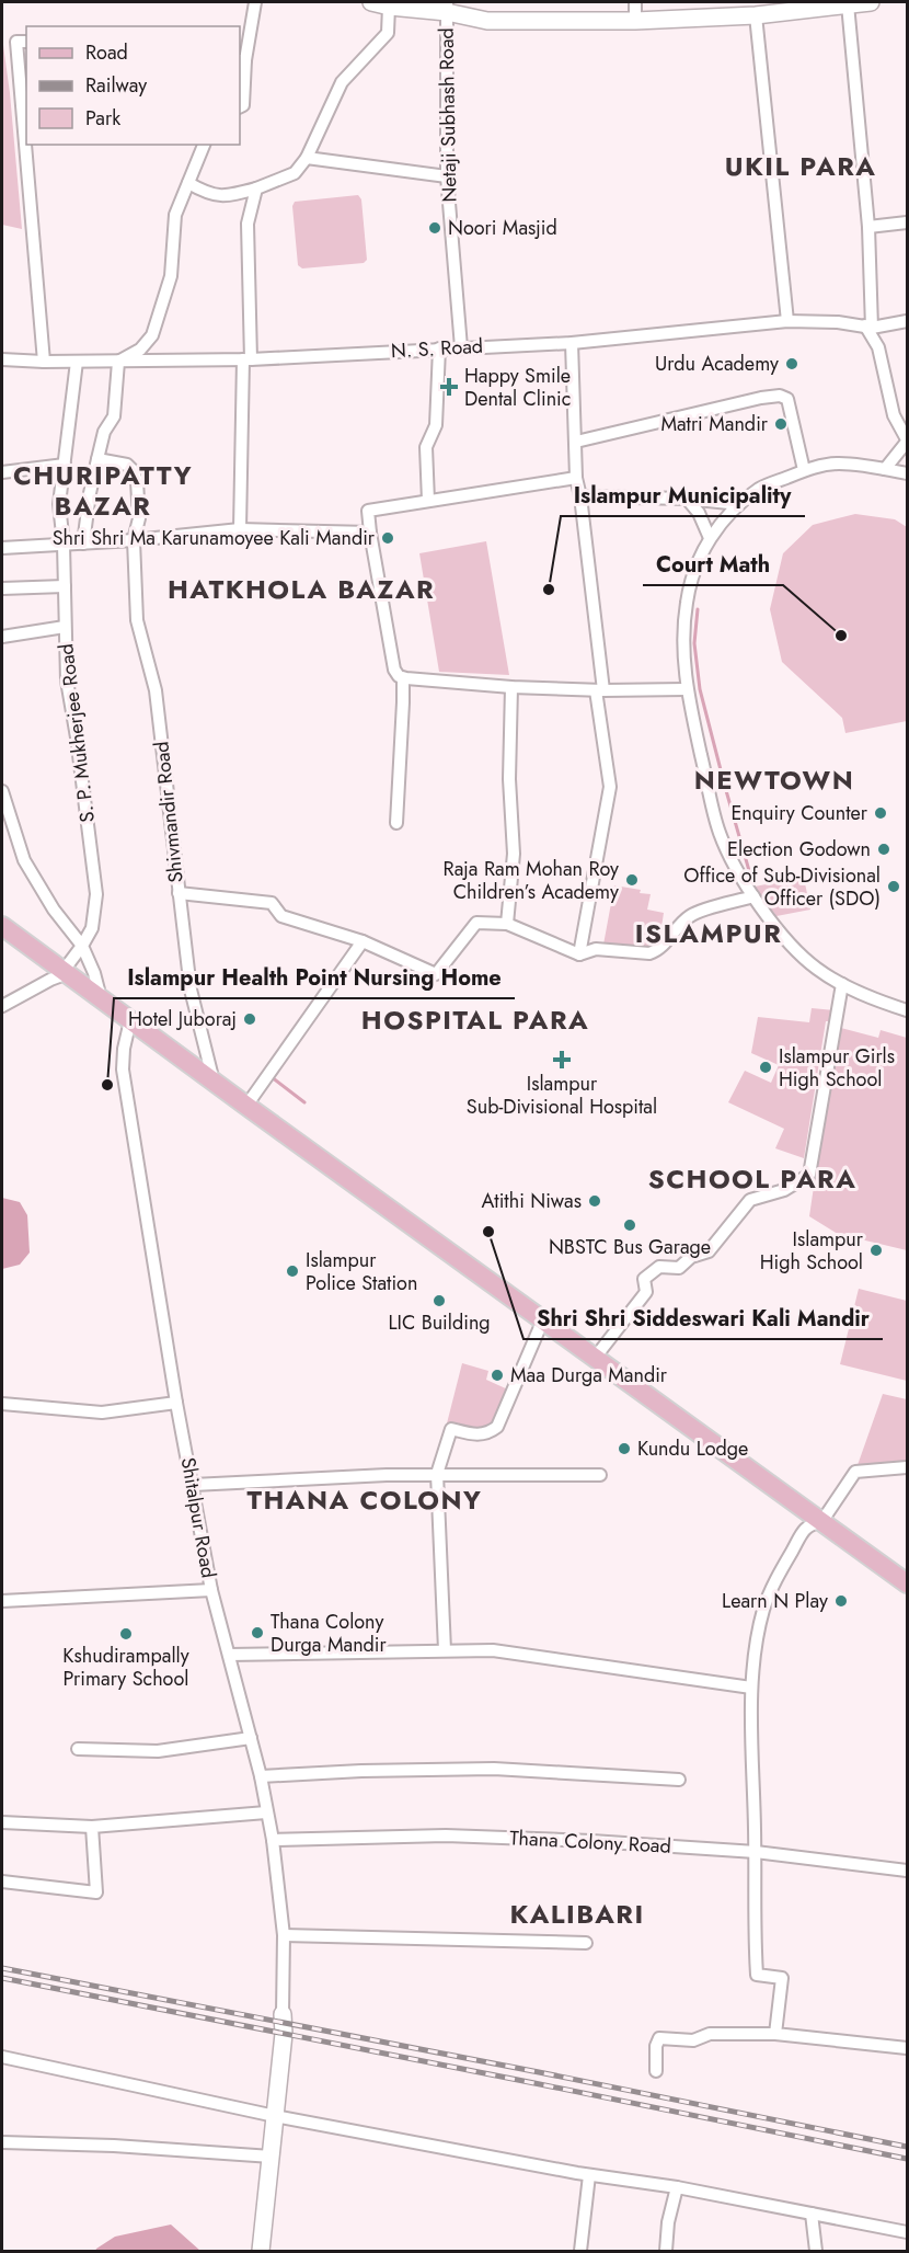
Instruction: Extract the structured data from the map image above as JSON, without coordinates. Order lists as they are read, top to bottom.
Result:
{
  "streets": {
    "street": [
      "Netaji Subhash Road",
      "N. S. Road",
      "S. P. Mukherjee Road",
      "Shivmandir Road",
      "Shitalpur Road",
      "Thana Colony Road"
    ]
  },
  "crossings": [
    ["Netaji Subhash Road", "N. S. Road"],
    ["N. S. Road", "S. P. Mukherjee Road"],
    ["Shitalpur Road", "Thana Colony Road"]
  ],
  "districts": [
    "UKIL PARA",
    "CHURIPATTY BAZAR",
    "HATKHOLA BAZAR",
    "NEWTOWN",
    "ISLAMPUR",
    "HOSPITAL PARA",
    "SCHOOL PARA",
    "THANA COLONY",
    "KALIBARI"
  ],
  "places": {
    "other": [
      "Noori Masjid",
      "Urdu Academy",
      "Matri Mandir",
      "Shri Shri Ma Karunamoyee Kali Mandir",
      "Islampur Municipality",
      "Court Math",
      "Enquiry Counter",
      "Election Godown",
      "Raja Ram Mohan Roy Children’s Academy",
      "Office of Sub-Divisional Officer (SDO)",
      "Hotel Juboraj",
      "Islampur Girls High School",
      "Islampur Health Point Nursing Home",
      "Atithi Niwas",
      "NBSTC Bus Garage",
      "Shri Shri Siddeswari Kali Mandir",
      "Islampur High School",
      "Islampur Police Station",
      "LIC Building",
      "Maa Durga Mandir",
      "Kundu Lodge",
      "Learn N Play",
      "Thana Colony Durga Mandir",
      "Kshudirampally Primary School"
    ],
    "health": ["Happy Smile Dental Clinic", "Islampur Sub-Divisional Hospital"]
  },
  "legend": ["Road", "Railway", "Park"]
}
